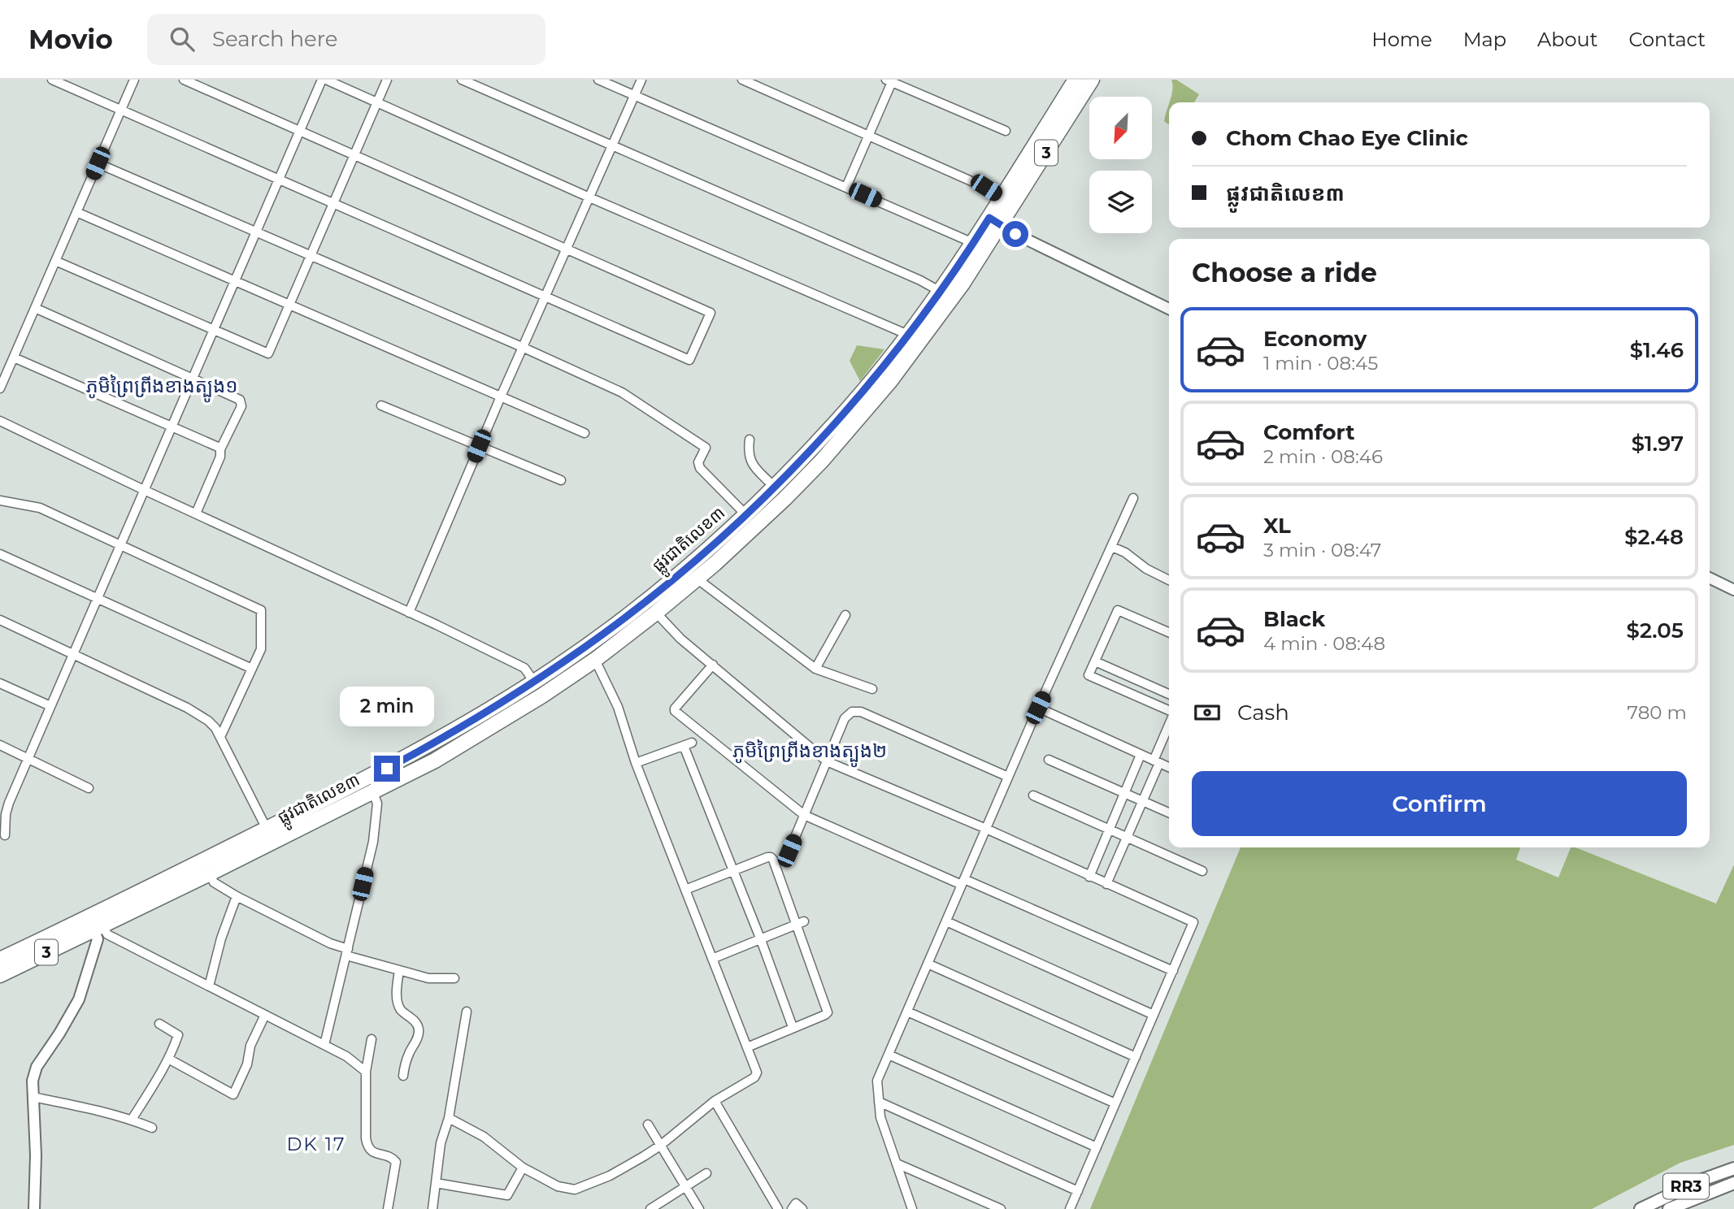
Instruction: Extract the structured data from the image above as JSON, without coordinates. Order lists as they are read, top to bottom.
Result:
{
  "streets": {
    "highway": ["3", "ផ្លូវជាតិលេខ៣"],
    "main road": ["RR3"]
  },
  "districts": ["ភូមិព្រៃព្រីងខាងត្បូង១", "ភូមិព្រៃព្រីងខាងត្បូង២", "DK 17"],
  "north": "bottom left",
  "page": {
    "header": "Movio",
    "search": "Search here",
    "nav": [
      "Home",
      "Map",
      "About",
      "Contact"
    ],
    "banner": ["Chom Chao Eye Clinic", "ផ្លូវជាតិលេខ៣"],
    "heading": "Choose a ride",
    "list": [
      {
        "name": "Economy",
        "note": "1 min · 08:45",
        "value": "$1.46"
      },
      {
        "name": "Comfort",
        "note": "2 min · 08:46",
        "value": "$1.97"
      },
      {
        "name": "XL",
        "note": "3 min · 08:47",
        "value": "$2.48"
      },
      {
        "name": "Black",
        "note": "4 min · 08:48",
        "value": "$2.05"
      }
    ],
    "pay": ["Cash", "780 m"],
    "bubble": "2 min",
    "buttons": "Confirm"
  }
}
